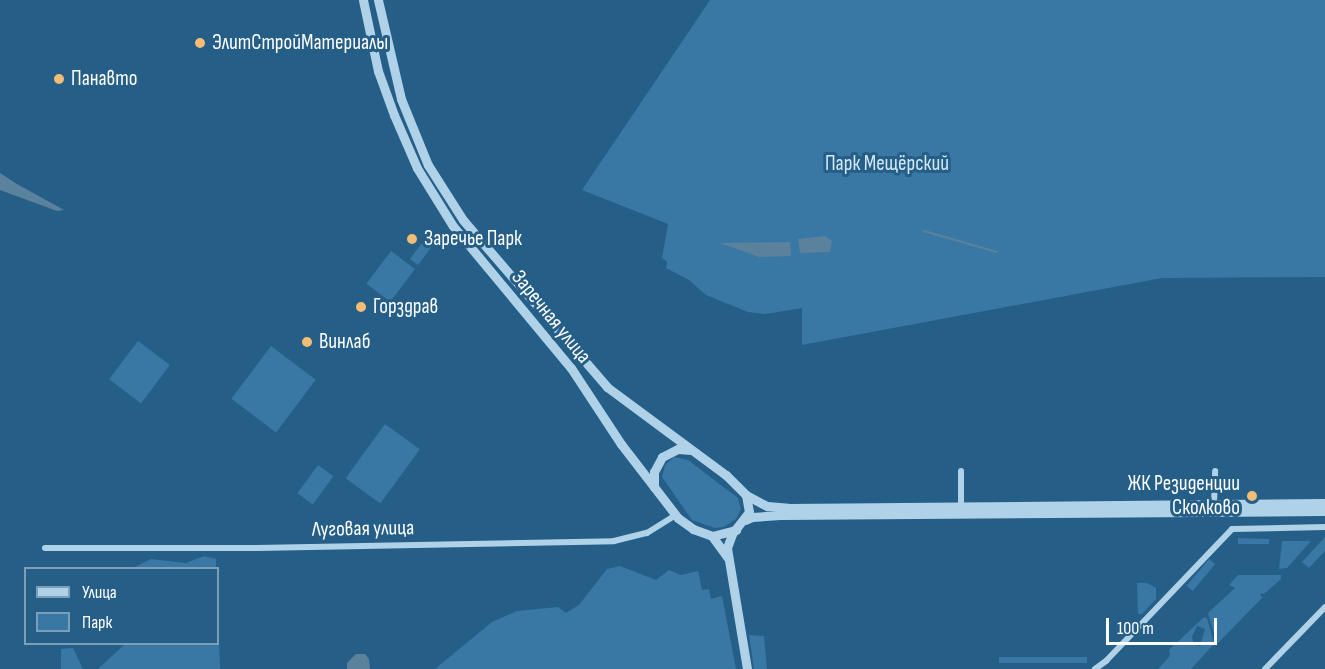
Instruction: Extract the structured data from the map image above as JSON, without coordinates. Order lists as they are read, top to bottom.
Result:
{
  "streets": {
    "street": ["Заречная улица", "Луговая улица"]
  },
  "crossings": [
    ["Заречная улица", "Луговая улица"]
  ],
  "parks": ["Парк Мещёрский"],
  "places": [
    "ЭлитСтройМатериалы",
    "Панавто",
    "Заречье Парк",
    "Горздрав",
    "Винлаб",
    "ЖК Резиденции Сколково"
  ],
  "legend": ["Улица", "Парк"],
  "scale_bar": "100 m"
}
